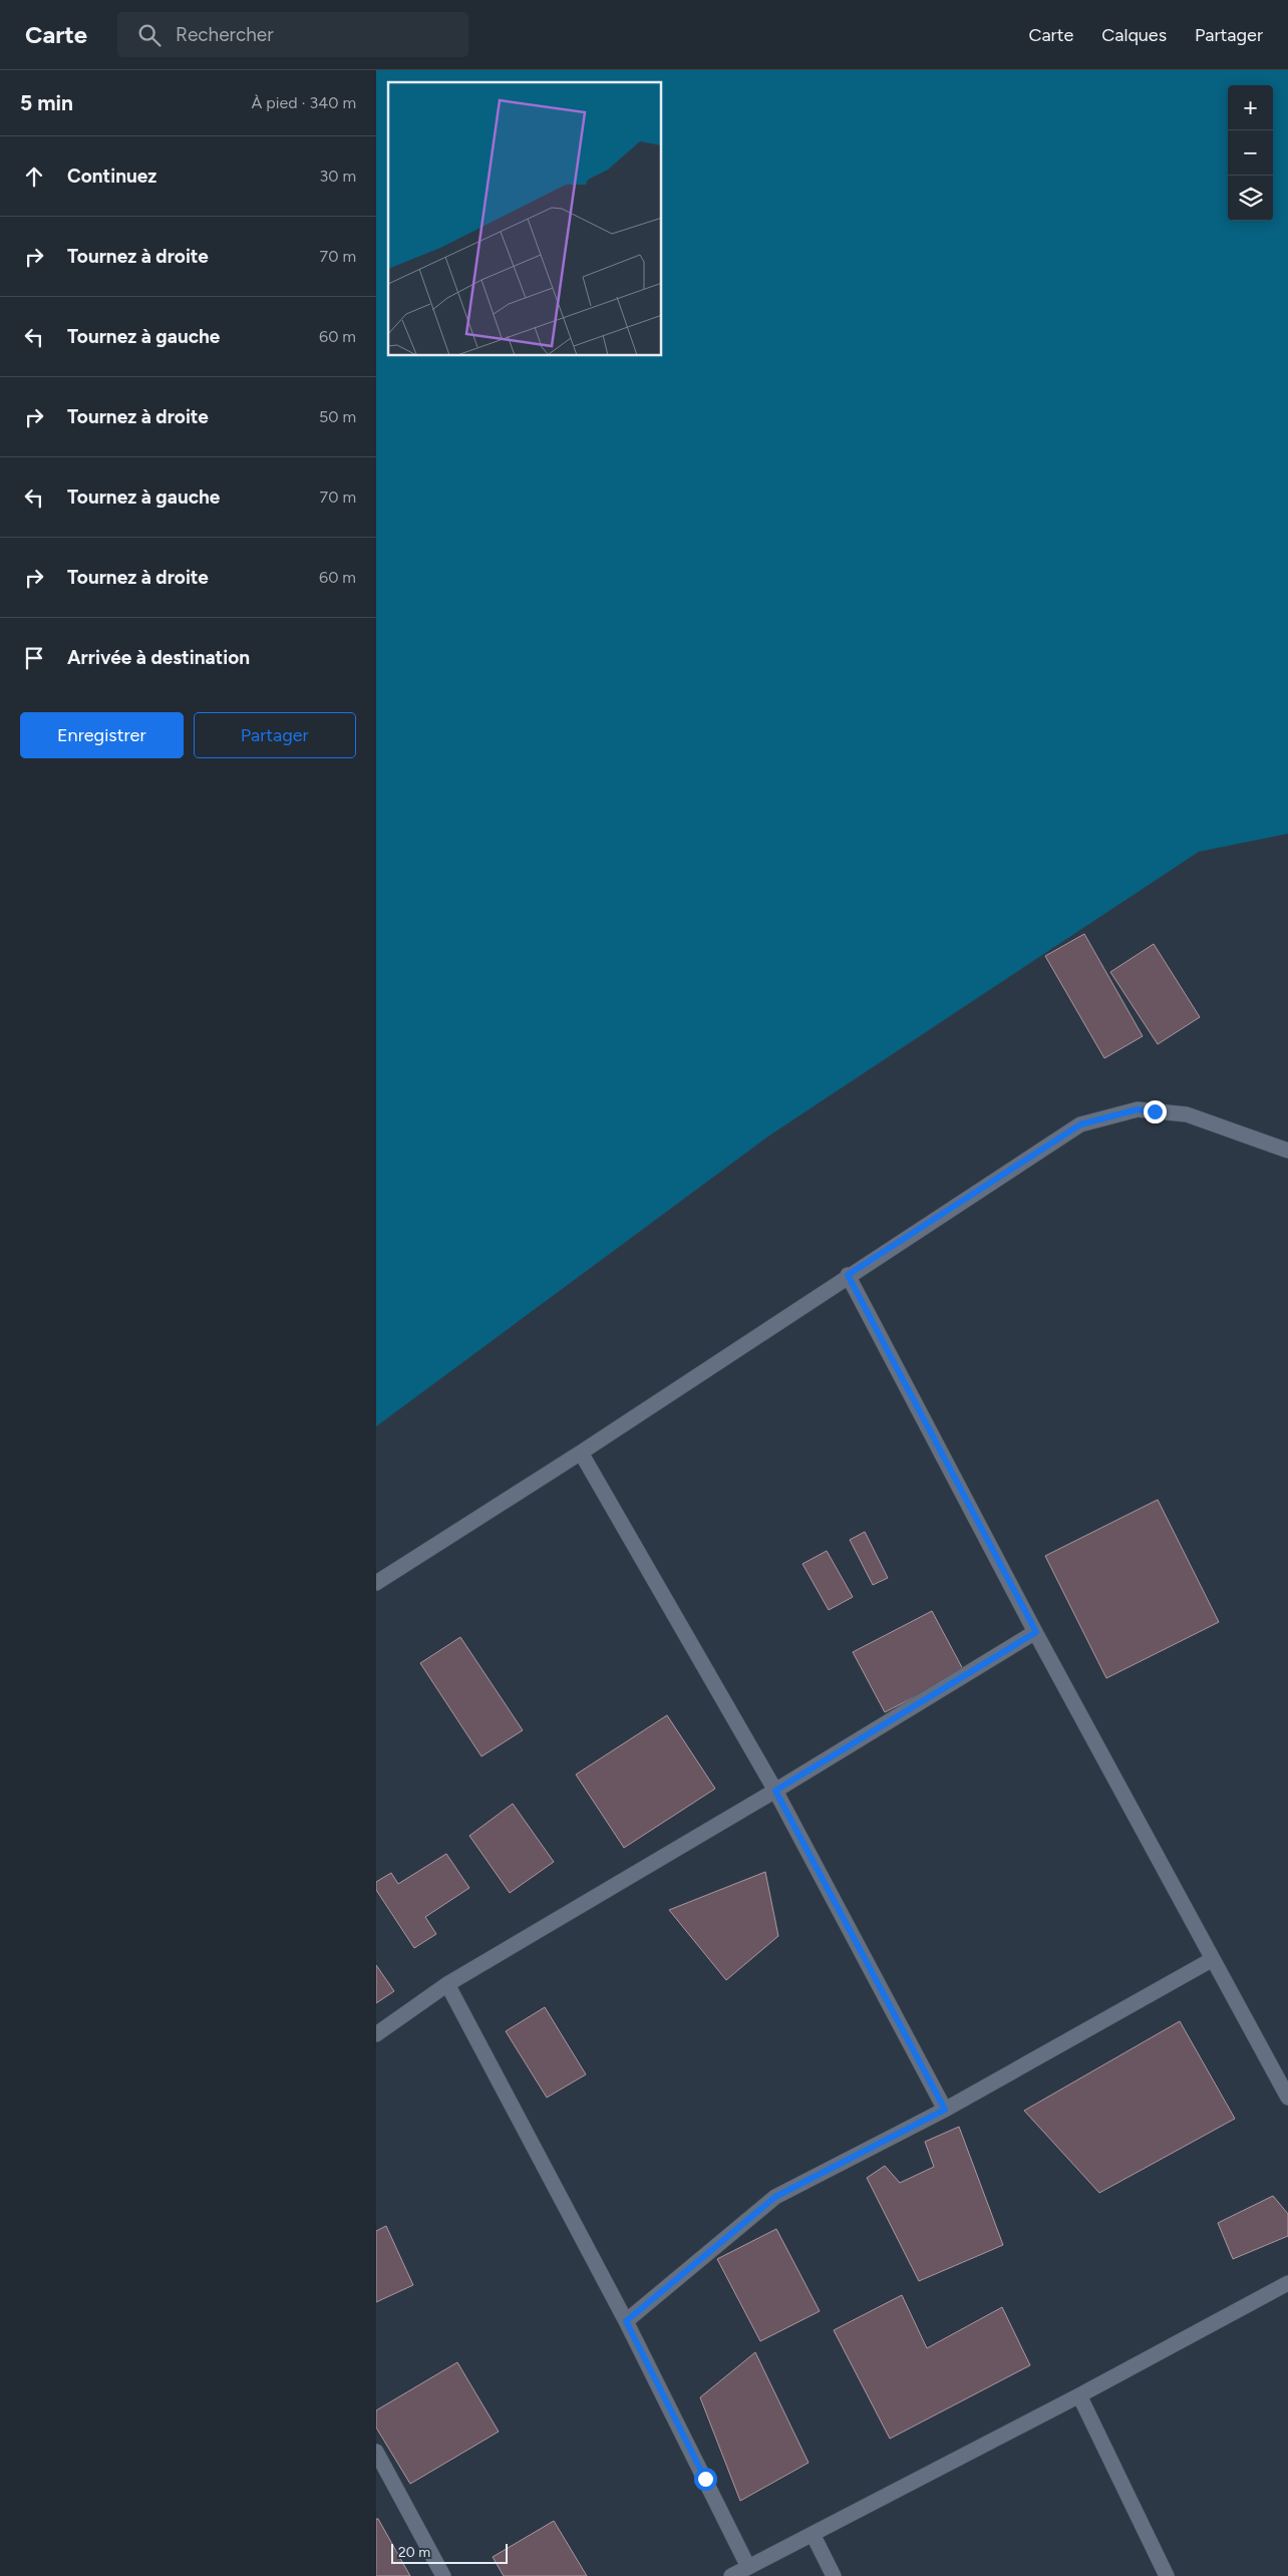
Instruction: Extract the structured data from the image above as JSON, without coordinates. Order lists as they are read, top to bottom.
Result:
{
  "scale_bar": "20 m",
  "page": {
    "header": "Carte",
    "search": "Rechercher",
    "nav": ["Carte", "Calques", "Partager"],
    "heading": ["5 min", "À pied · 340 m"],
    "map_buttons": ["+", "−"],
    "list": [
      ["Continuez", "30 m"],
      ["Tournez à droite", "70 m"],
      ["Tournez à gauche", "60 m"],
      ["Tournez à droite", "50 m"],
      ["Tournez à gauche", "70 m"],
      ["Tournez à droite", "60 m"],
      "Arrivée à destination"
    ],
    "buttons": ["Enregistrer", "Partager"],
    "scale": "20 m"
  }
}
